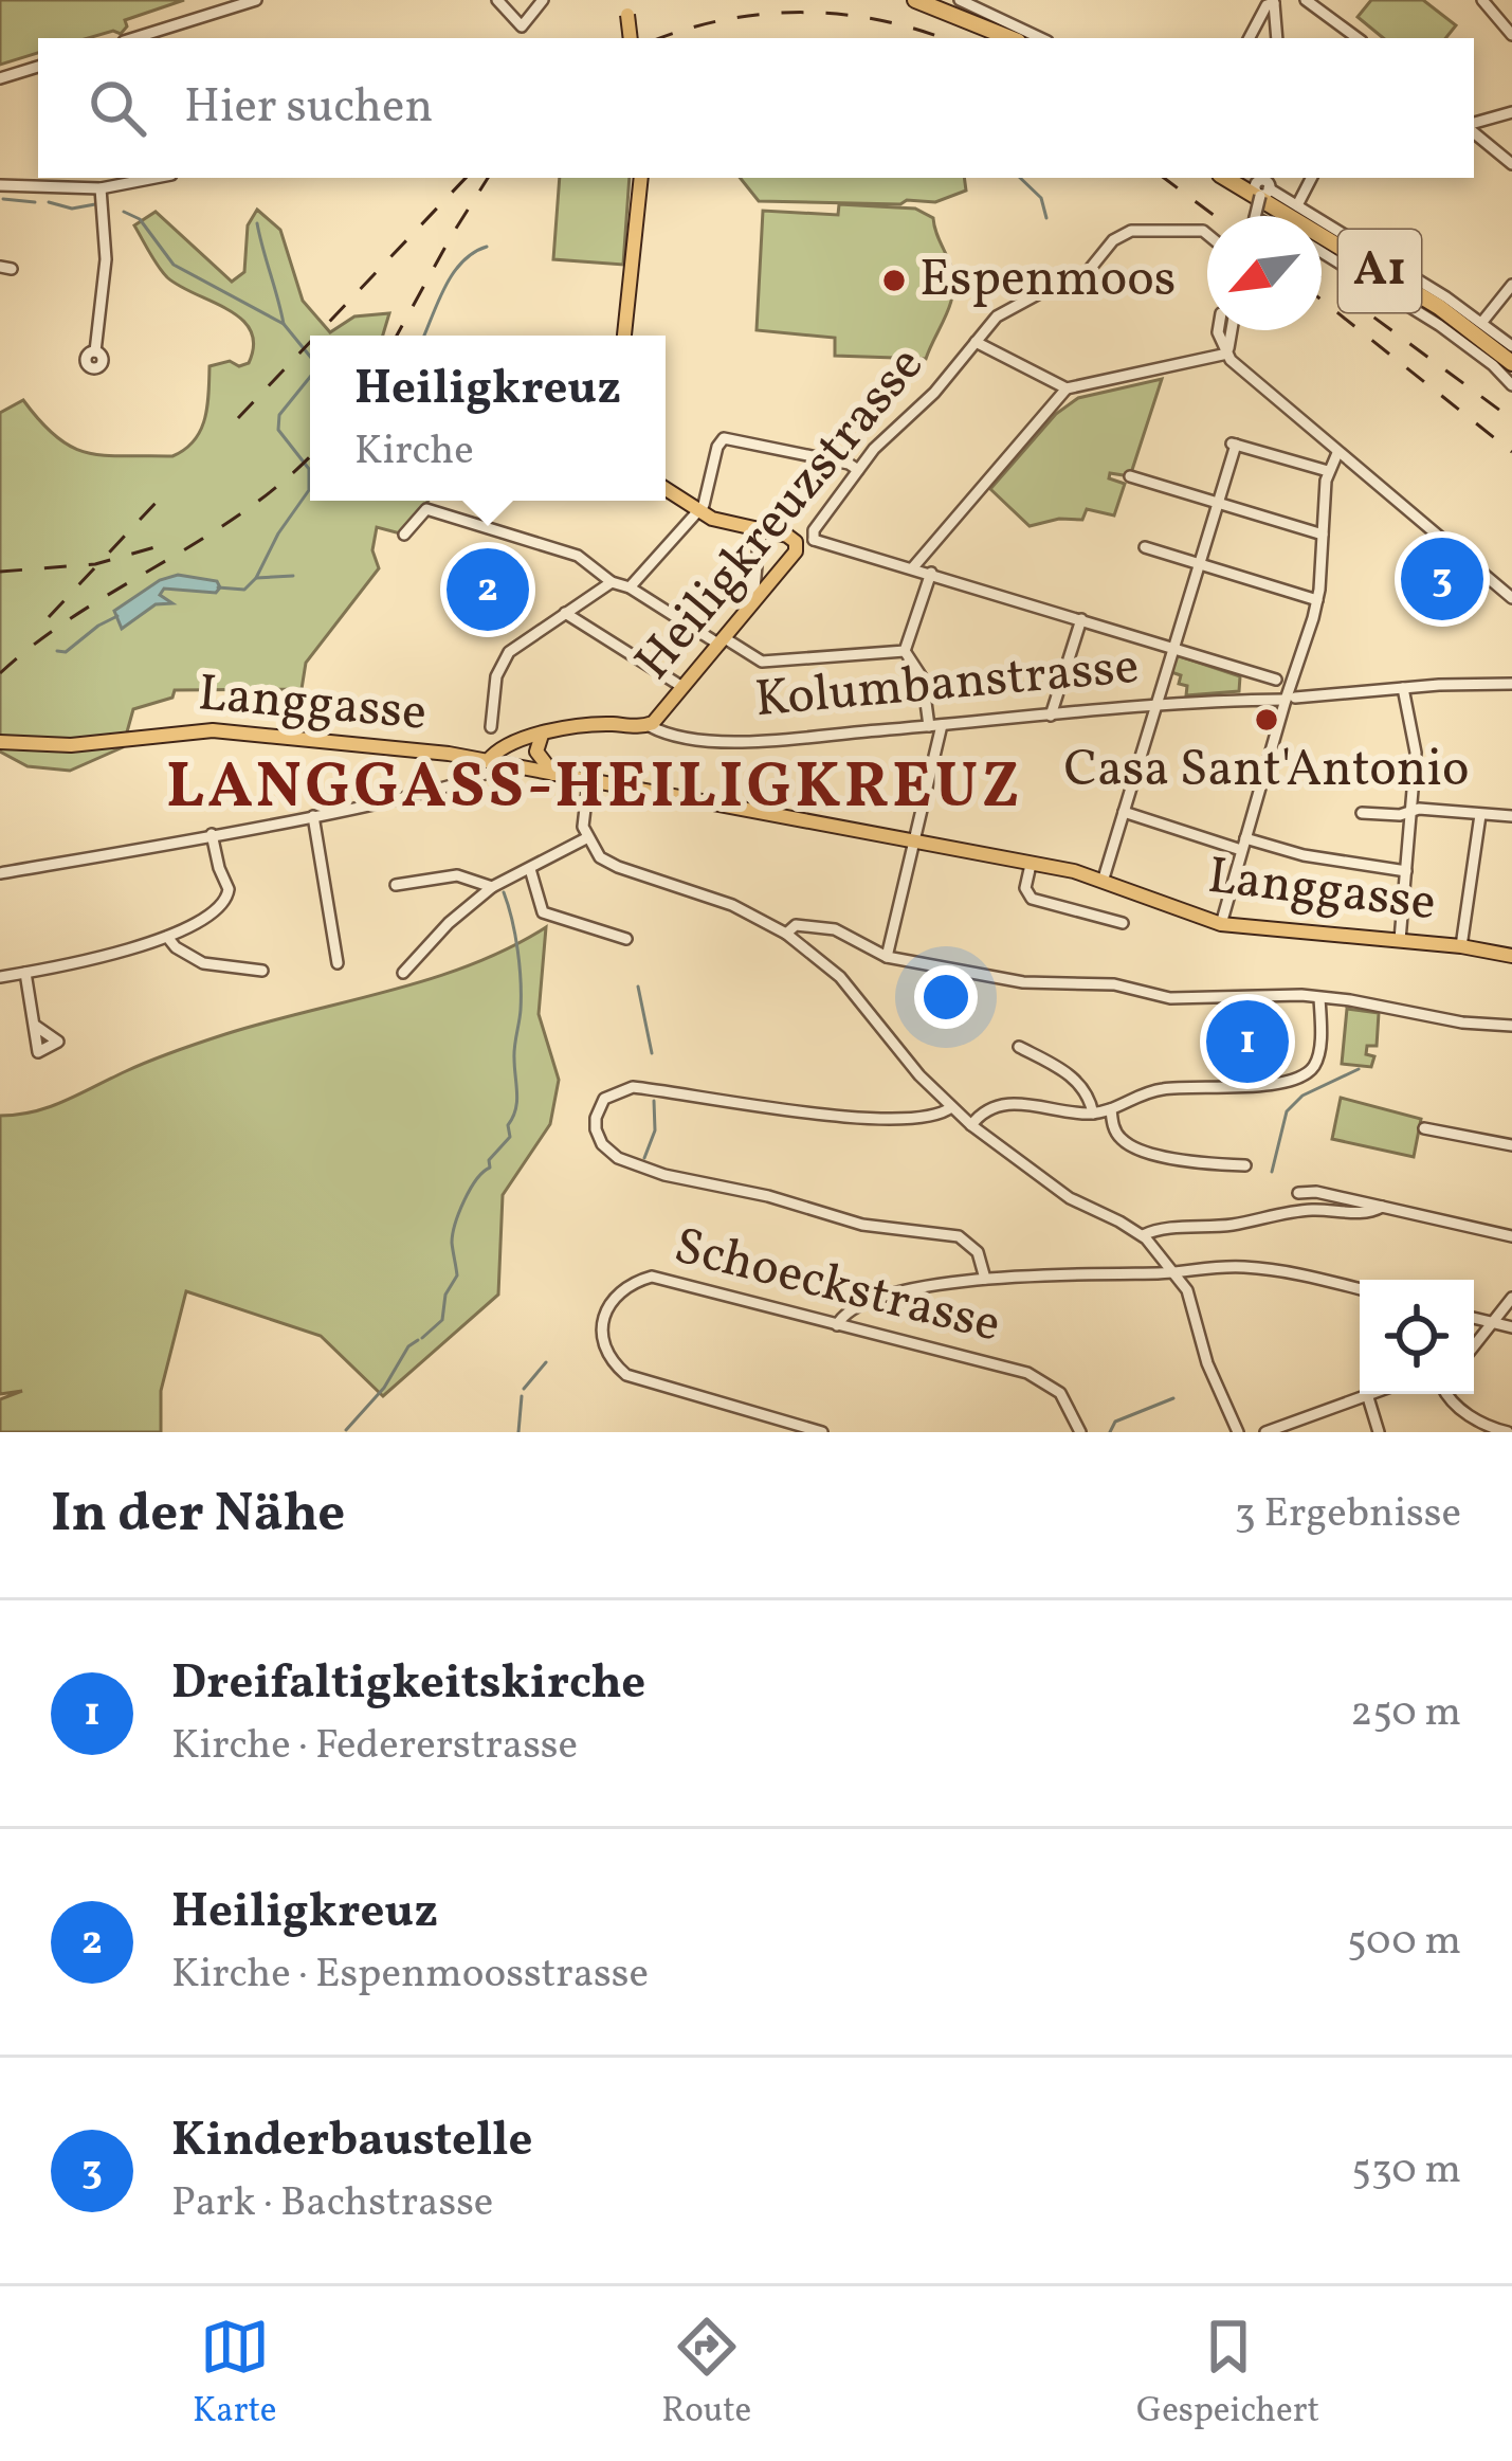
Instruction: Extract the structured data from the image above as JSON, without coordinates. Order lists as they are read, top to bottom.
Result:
{
  "streets": {
    "highway": ["A1"],
    "main road": ["Heiligkreuzstrasse", "Kolumbanstrasse", "Langgasse"],
    "street": ["Schoeckstrasse"]
  },
  "crossings": [
    ["Heiligkreuzstrasse", "Kolumbanstrasse"],
    ["Kolumbanstrasse", "Langgasse"]
  ],
  "districts": ["LANGGASS-HEILIGKREUZ"],
  "places": ["Espenmoos", "Casa Sant'Antonio"],
  "north": "bottom left",
  "page": {
    "search": "Hier suchen",
    "popup": ["Heiligkreuz", "Kirche"],
    "pins": ["3", "2", "1"],
    "heading": ["In der Nähe", "3 Ergebnisse"],
    "list": [
      {
        "mark": "1",
        "name": "Dreifaltigkeitskirche",
        "note": "Kirche · Federerstrasse",
        "value": "250 m"
      },
      {
        "mark": "2",
        "name": "Heiligkreuz",
        "note": "Kirche · Espenmoosstrasse",
        "value": "500 m"
      },
      {
        "mark": "3",
        "name": "Kinderbaustelle",
        "note": "Park · Bachstrasse",
        "value": "530 m"
      }
    ],
    "nav": ["Karte", "Route", "Gespeichert"]
  }
}
